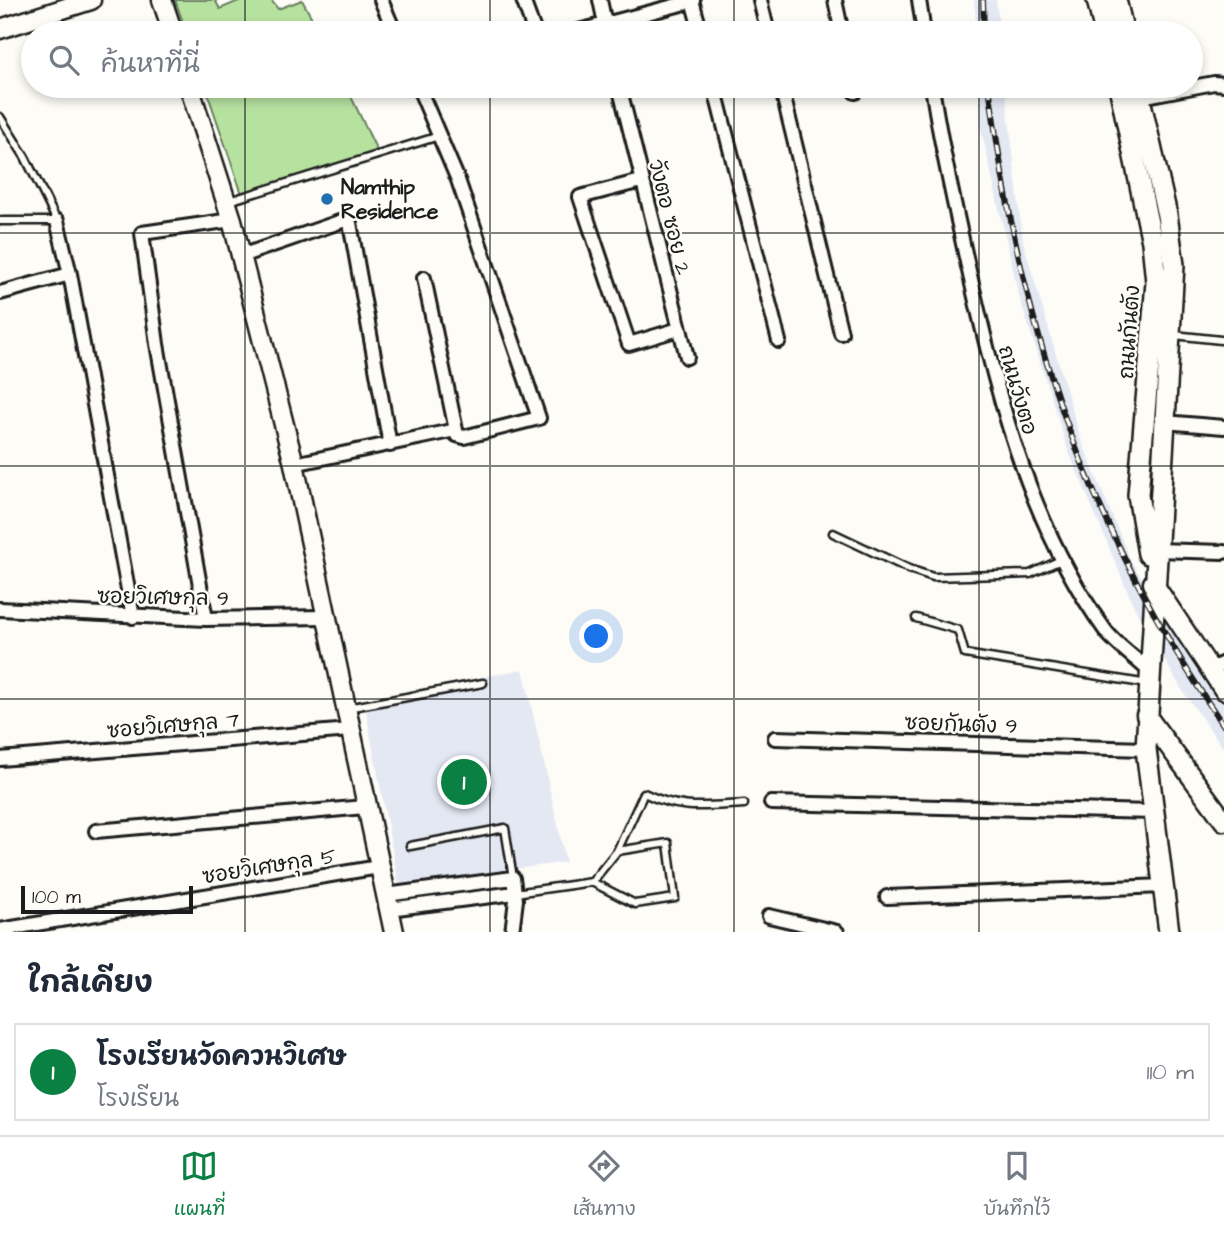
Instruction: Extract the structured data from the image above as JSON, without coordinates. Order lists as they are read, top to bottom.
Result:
{
  "streets": {
    "main road": ["ถนนกันตัง"],
    "street": [
      "วังตอ ซอย 2",
      "ถนนวังตอ",
      "ซอยวิเศษกุล 9",
      "ซอยกันตัง 9",
      "ซอยวิเศษกุล 7",
      "ซอยวิเศษกุล 5"
    ]
  },
  "crossings": [
    ["ถนนกันตัง", "ถนนวังตอ"],
    ["ถนนกันตัง", "ซอยกันตัง 9"]
  ],
  "places": ["Namthip Residence"],
  "scale_bar": "100 m",
  "page": {
    "search": "ค้นหาที่นี่",
    "pins": "1",
    "scale": "100 m",
    "heading": "ใกล้เคียง",
    "list": [
      {
        "mark": "1",
        "name": "โรงเรียนวัดควนวิเศษ",
        "note": "โรงเรียน",
        "value": "110 m"
      }
    ],
    "nav": ["แผนที่", "เส้นทาง", "บันทึกไว้"]
  }
}
